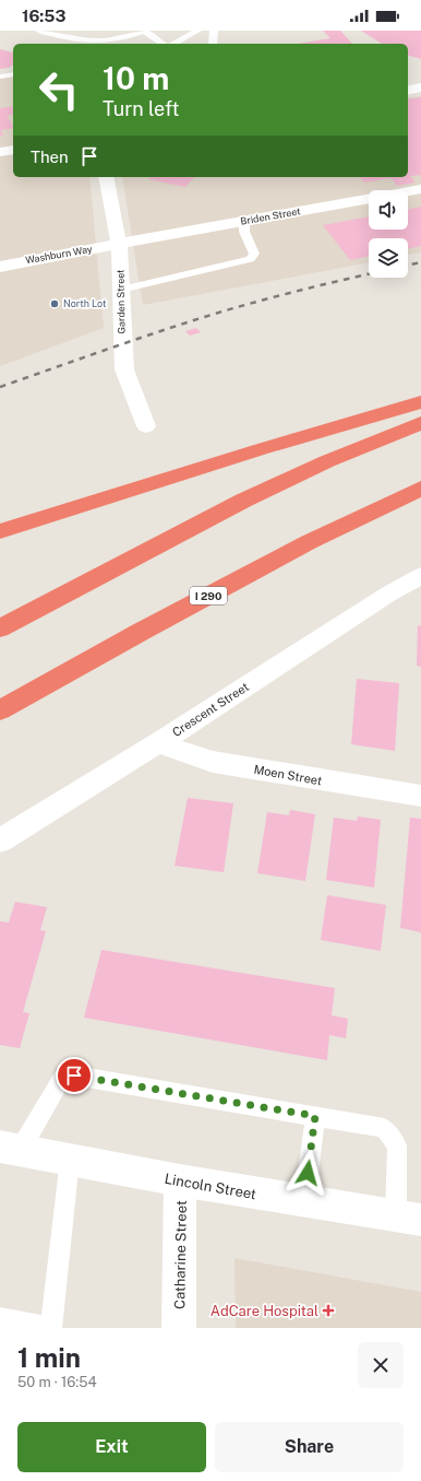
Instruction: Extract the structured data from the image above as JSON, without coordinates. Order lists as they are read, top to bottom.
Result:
{
  "streets": {
    "highway": ["I 290"],
    "street": [
      "Briden Street",
      "Washburn Way",
      "Garden Street",
      "Crescent Street",
      "Moen Street",
      "Lincoln Street",
      "Catharine Street"
    ]
  },
  "crossings": [
    ["Briden Street", "Washburn Way"],
    ["Briden Street", "Garden Street"],
    ["Washburn Way", "Garden Street"],
    ["Crescent Street", "Moen Street"],
    ["Lincoln Street", "Catharine Street"]
  ],
  "places": {
    "other": ["North Lot"],
    "health": ["AdCare Hospital"]
  },
  "page": {
    "status": "16:53",
    "turn": ["10 m", "Turn left"],
    "then": "Then",
    "heading": ["1 min", "50 m · 16:54"],
    "buttons": ["Exit", "Share"]
  }
}
